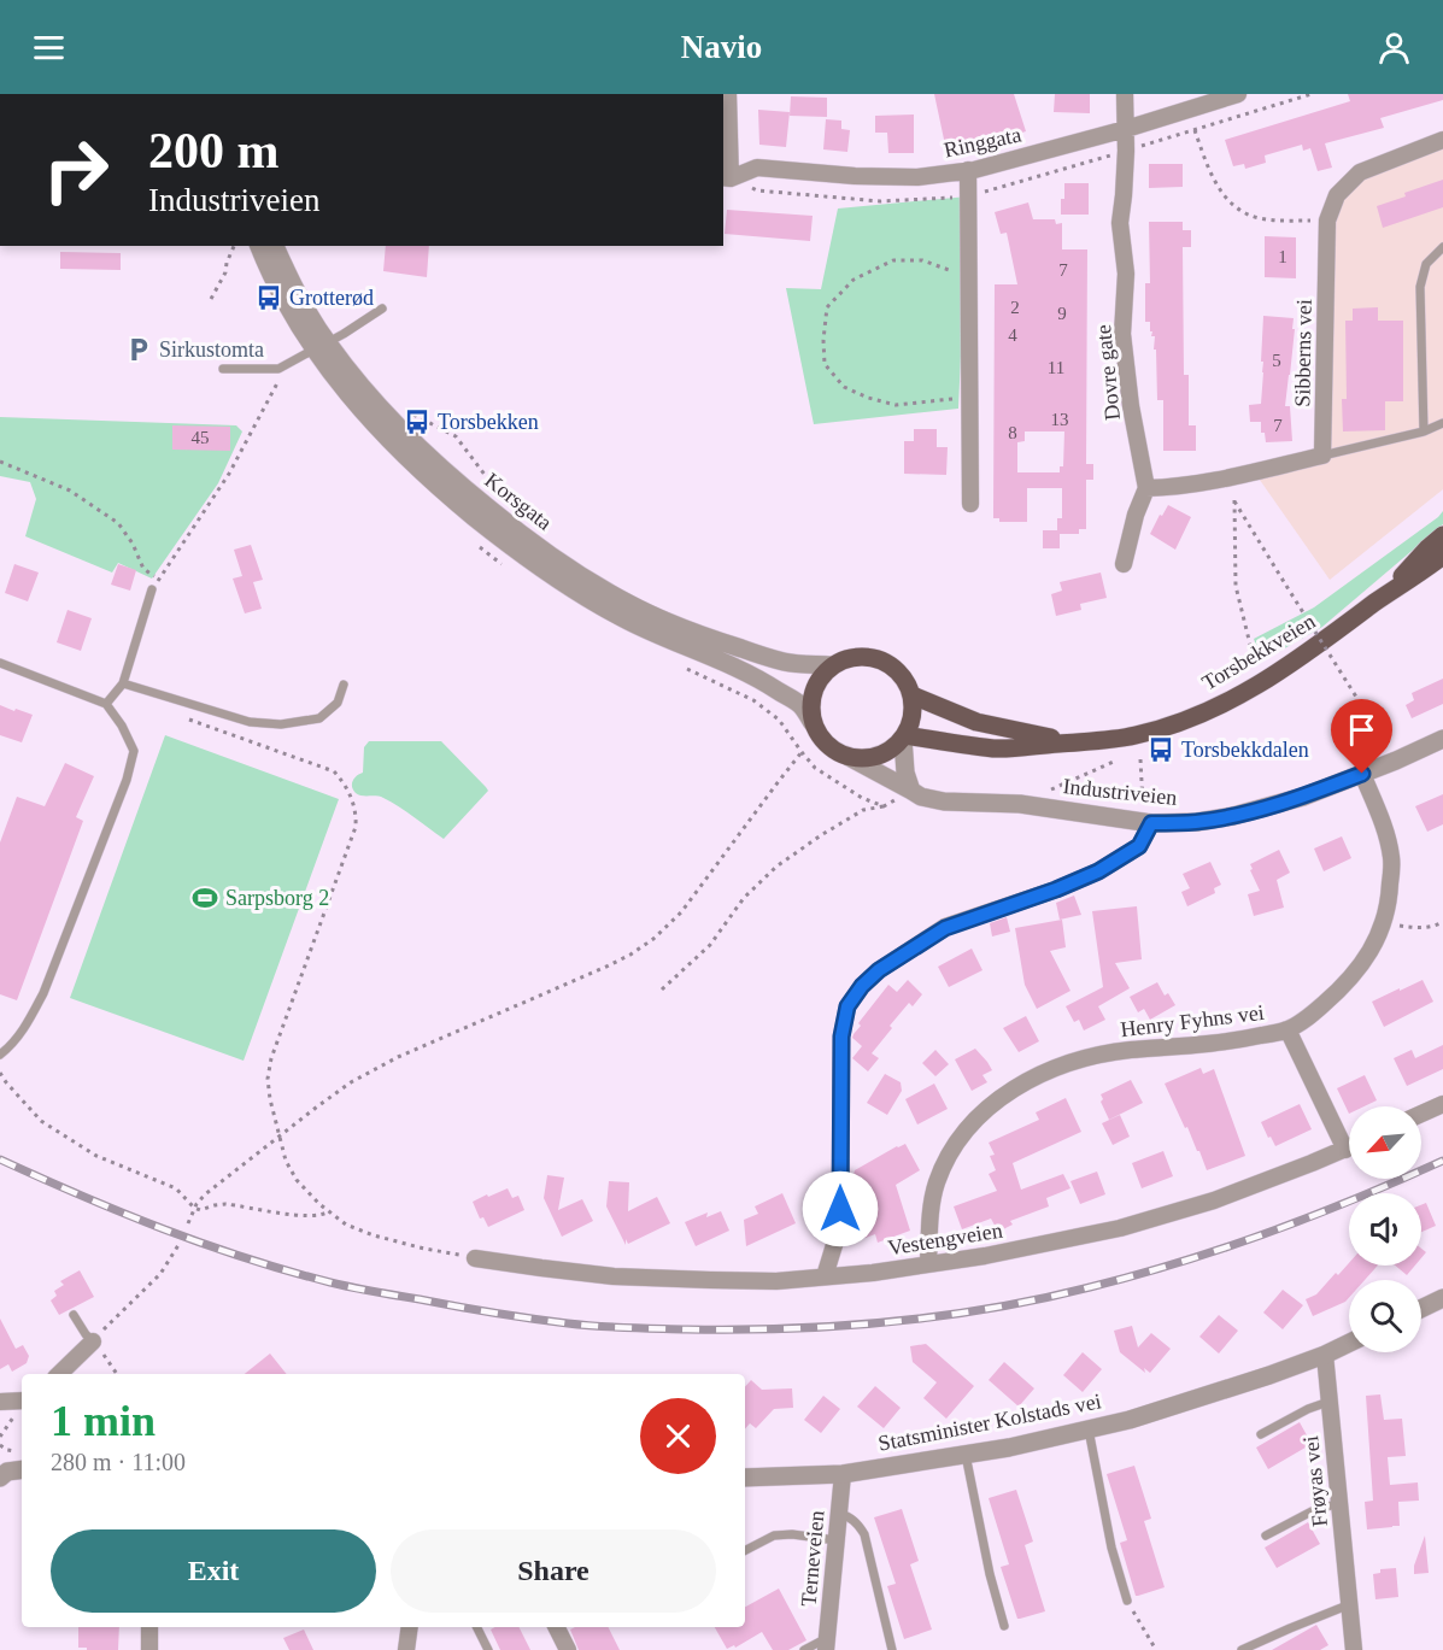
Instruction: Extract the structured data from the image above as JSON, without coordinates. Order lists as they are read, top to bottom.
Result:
{
  "streets": {
    "main road": ["Torsbekkveien"],
    "street": [
      "Ringgata",
      "Sibberns vei",
      "Dovre gate",
      "Korsgata",
      "Industriveien",
      "Henry Fyhns vei",
      "Vestengveien",
      "Statsminister Kolstads vei",
      "Frøyas vei",
      "Terneveien"
    ]
  },
  "crossings": [
    ["Ringgata", "Dovre gate"],
    ["Korsgata", "Torsbekkveien"],
    ["Korsgata", "Industriveien"],
    ["Torsbekkveien", "Industriveien"],
    ["Industriveien", "Henry Fyhns vei"],
    ["Henry Fyhns vei", "Vestengveien"],
    ["Statsminister Kolstads vei", "Frøyas vei"],
    ["Statsminister Kolstads vei", "Terneveien"]
  ],
  "places": {
    "bus stop": ["Grotterød", "Torsbekken", "Torsbekkdalen"],
    "parking": ["Sirkustomta"],
    "sports": ["Sarpsborg 2"]
  },
  "house_numbers": [
    "1",
    "7",
    "2",
    "9",
    "4",
    "5",
    "11",
    "13",
    "7",
    "8",
    "45"
  ],
  "north": "bottom left",
  "page": {
    "header": "Navio",
    "turn": ["200 m", "Industriveien"],
    "heading": ["1 min", "280 m · 11:00"],
    "buttons": ["Exit", "Share"]
  }
}
